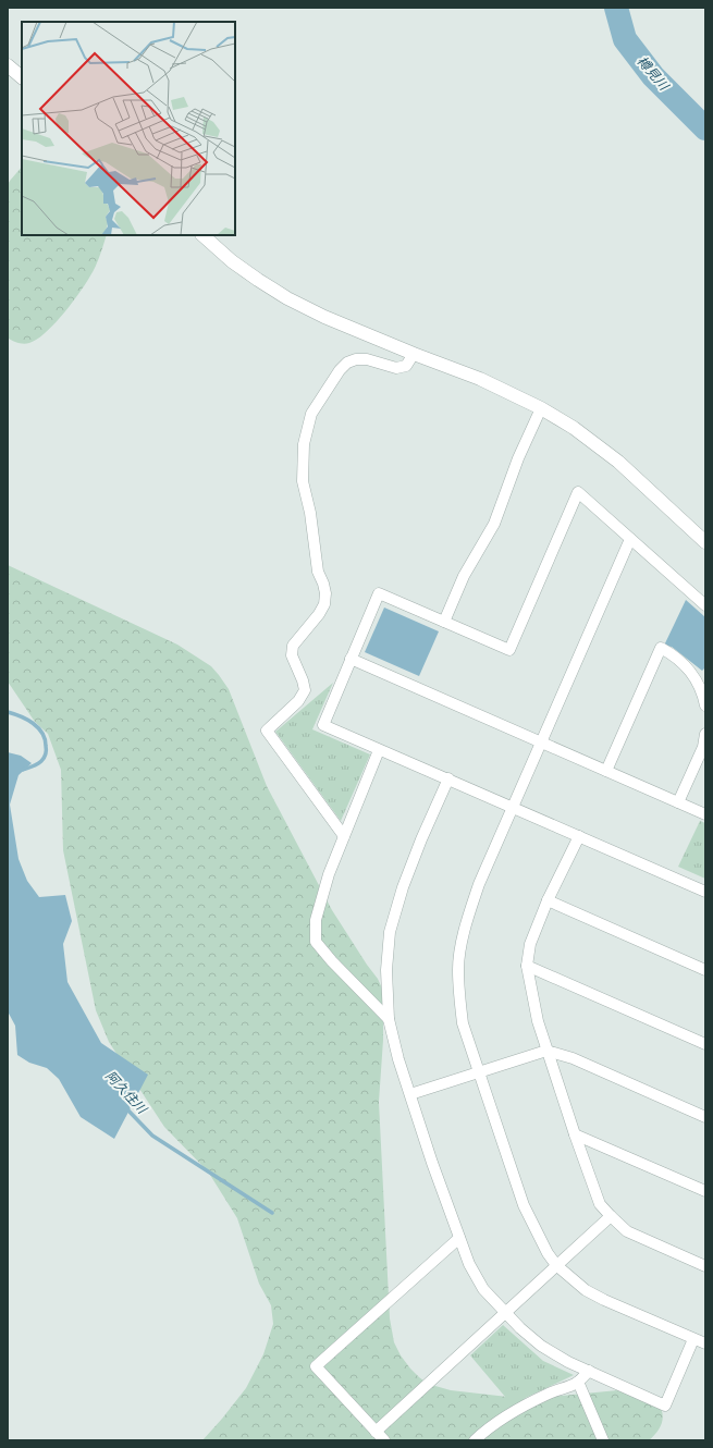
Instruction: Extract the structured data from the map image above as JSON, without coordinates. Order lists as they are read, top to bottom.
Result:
{
  "water": ["樽見川", "阿久住川"]
}
